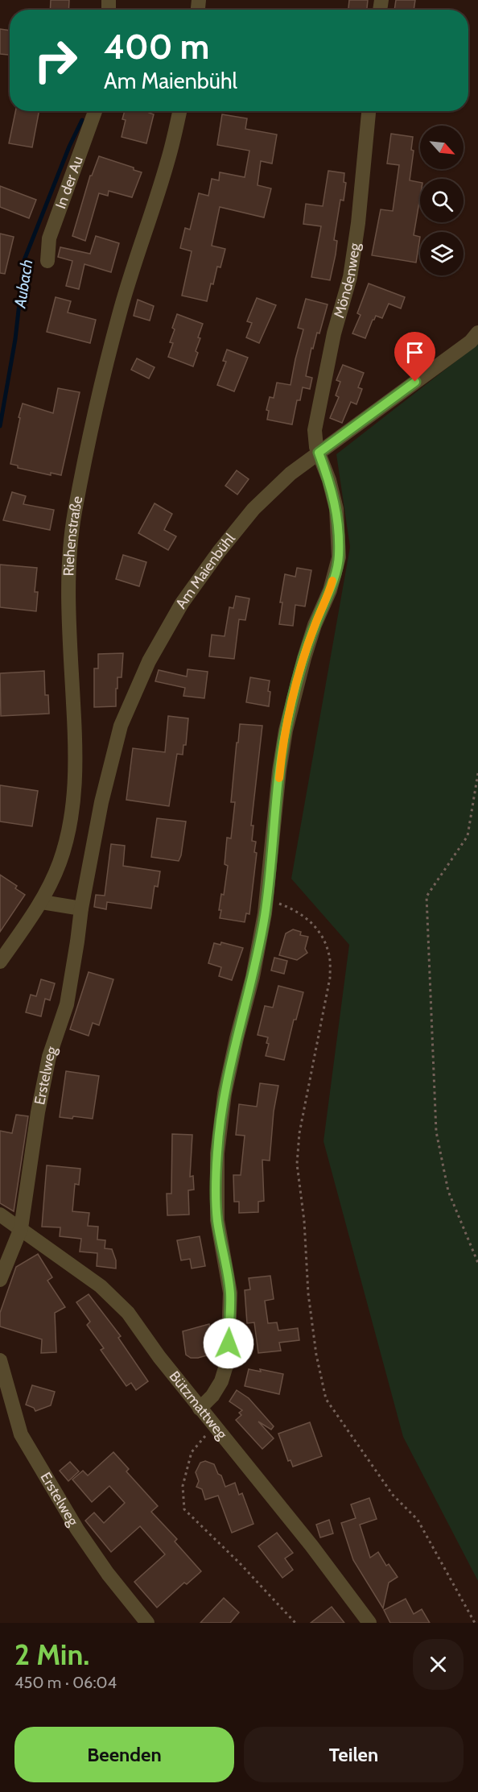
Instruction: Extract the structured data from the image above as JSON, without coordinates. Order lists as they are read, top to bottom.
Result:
{
  "streets": {
    "street": [
      "In der Au",
      "Möndenweg",
      "Riehenstraße",
      "Am Maienbühl",
      "Erstelweg",
      "Bützmattweg"
    ]
  },
  "crossings": [
    ["Möndenweg", "Am Maienbühl"],
    ["Möndenweg", "Bützmattweg"],
    ["Am Maienbühl", "Erstelweg"],
    ["Erstelweg", "Bützmattweg"]
  ],
  "water": ["Aubach"],
  "north": "bottom right",
  "page": {
    "turn": ["400 m", "Am Maienbühl"],
    "heading": ["2 Min.", "450 m · 06:04"],
    "buttons": ["Beenden", "Teilen"]
  }
}
